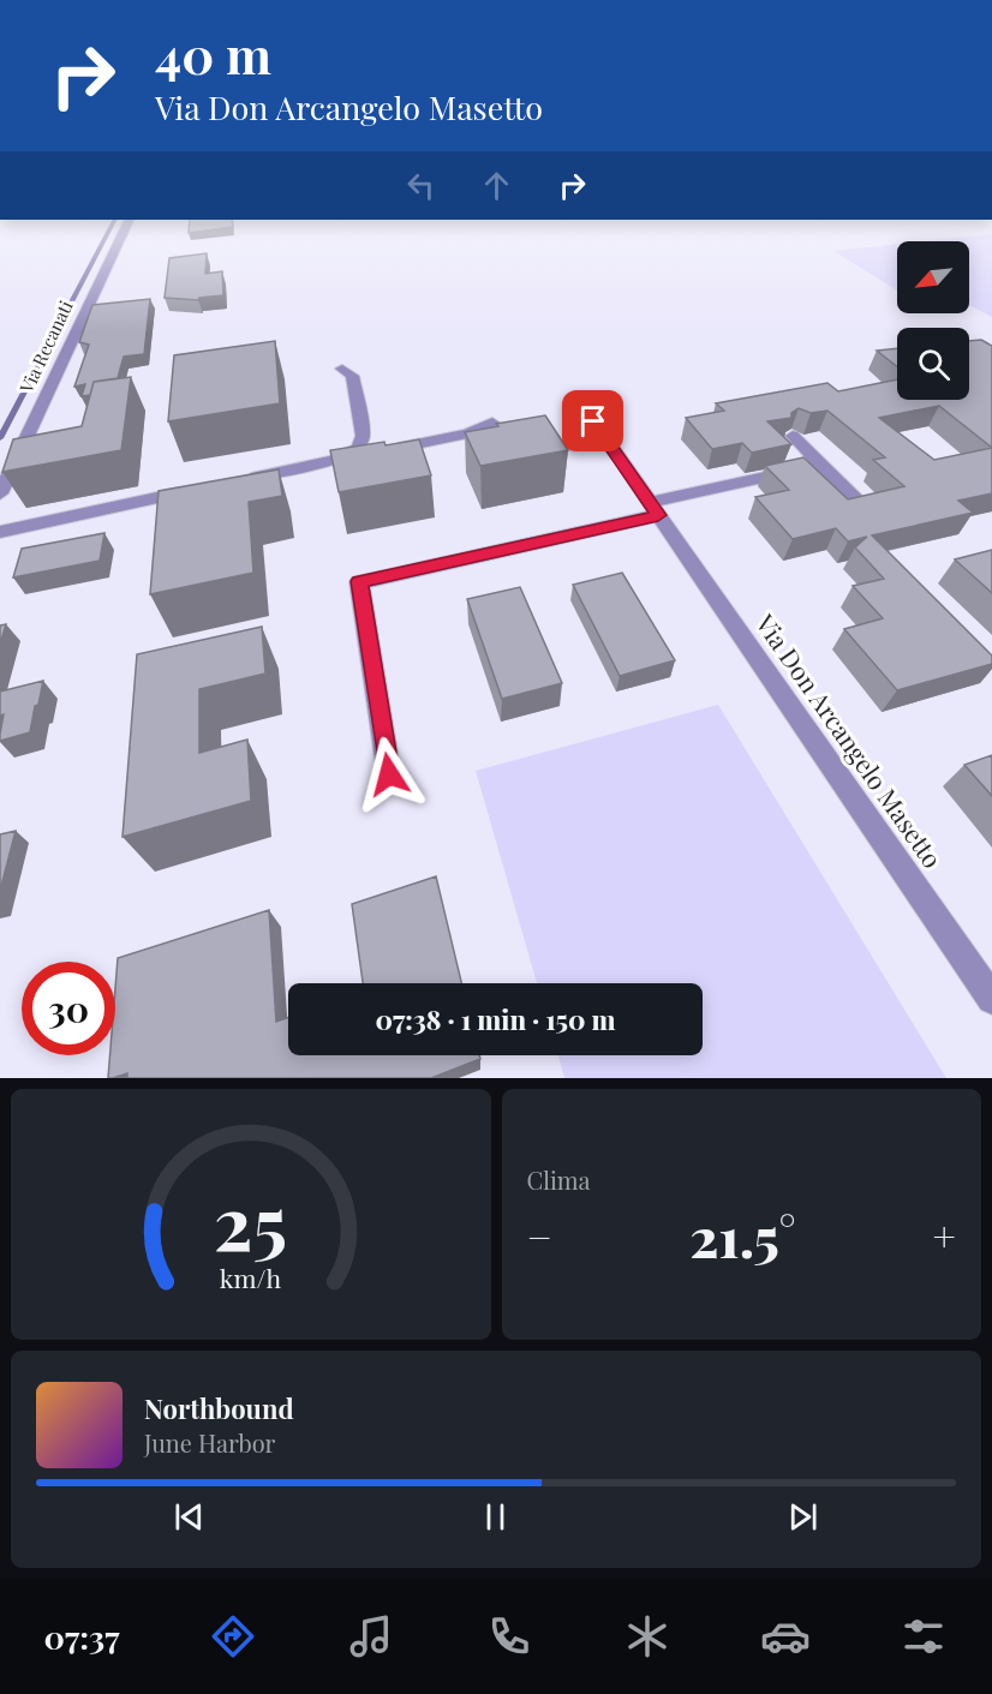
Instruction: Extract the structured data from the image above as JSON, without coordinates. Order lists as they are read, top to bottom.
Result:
{
  "streets": {
    "street": ["Via Recanati", "Via Don Arcangelo Masetto"]
  },
  "north": "bottom left",
  "page": {
    "turn": ["40 m", "Via Don Arcangelo Masetto"],
    "limit": "30",
    "trip": "07:38 · 1 min · 150 m",
    "tile": "Clima",
    "heat": ["−", "21.5°", "+"],
    "song": ["Northbound", "June Harbor"],
    "tabs": "07:37",
    "gauge": ["25", "km/h"]
  }
}
